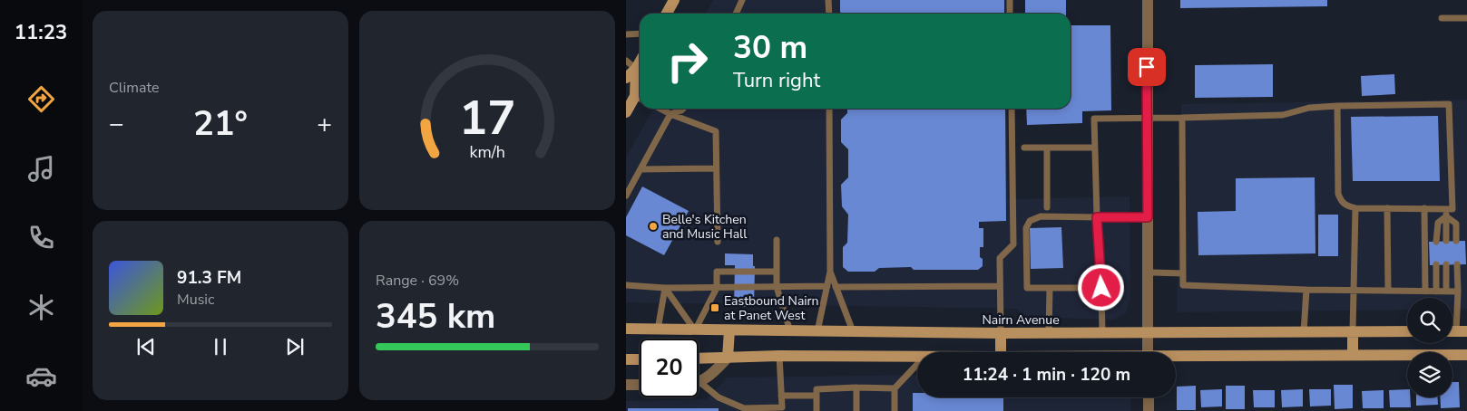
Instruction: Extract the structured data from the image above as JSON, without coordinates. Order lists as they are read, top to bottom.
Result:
{
  "streets": {
    "main road": ["Nairn Avenue"]
  },
  "places": {
    "other": ["Belle's Kitchen and Music Hall"],
    "transit": ["Eastbound Nairn at Panet West"]
  },
  "page": {
    "tabs": "11:23",
    "tile": [
      "Climate",
      ["Range · 69%", "345 km"]
    ],
    "turn": ["30 m", "Turn right"],
    "heat": ["−", "21°", "+"],
    "song": ["91.3 FM", "Music"],
    "limit": "20",
    "trip": "11:24 · 1 min · 120 m",
    "gauge": ["17", "km/h"]
  }
}
